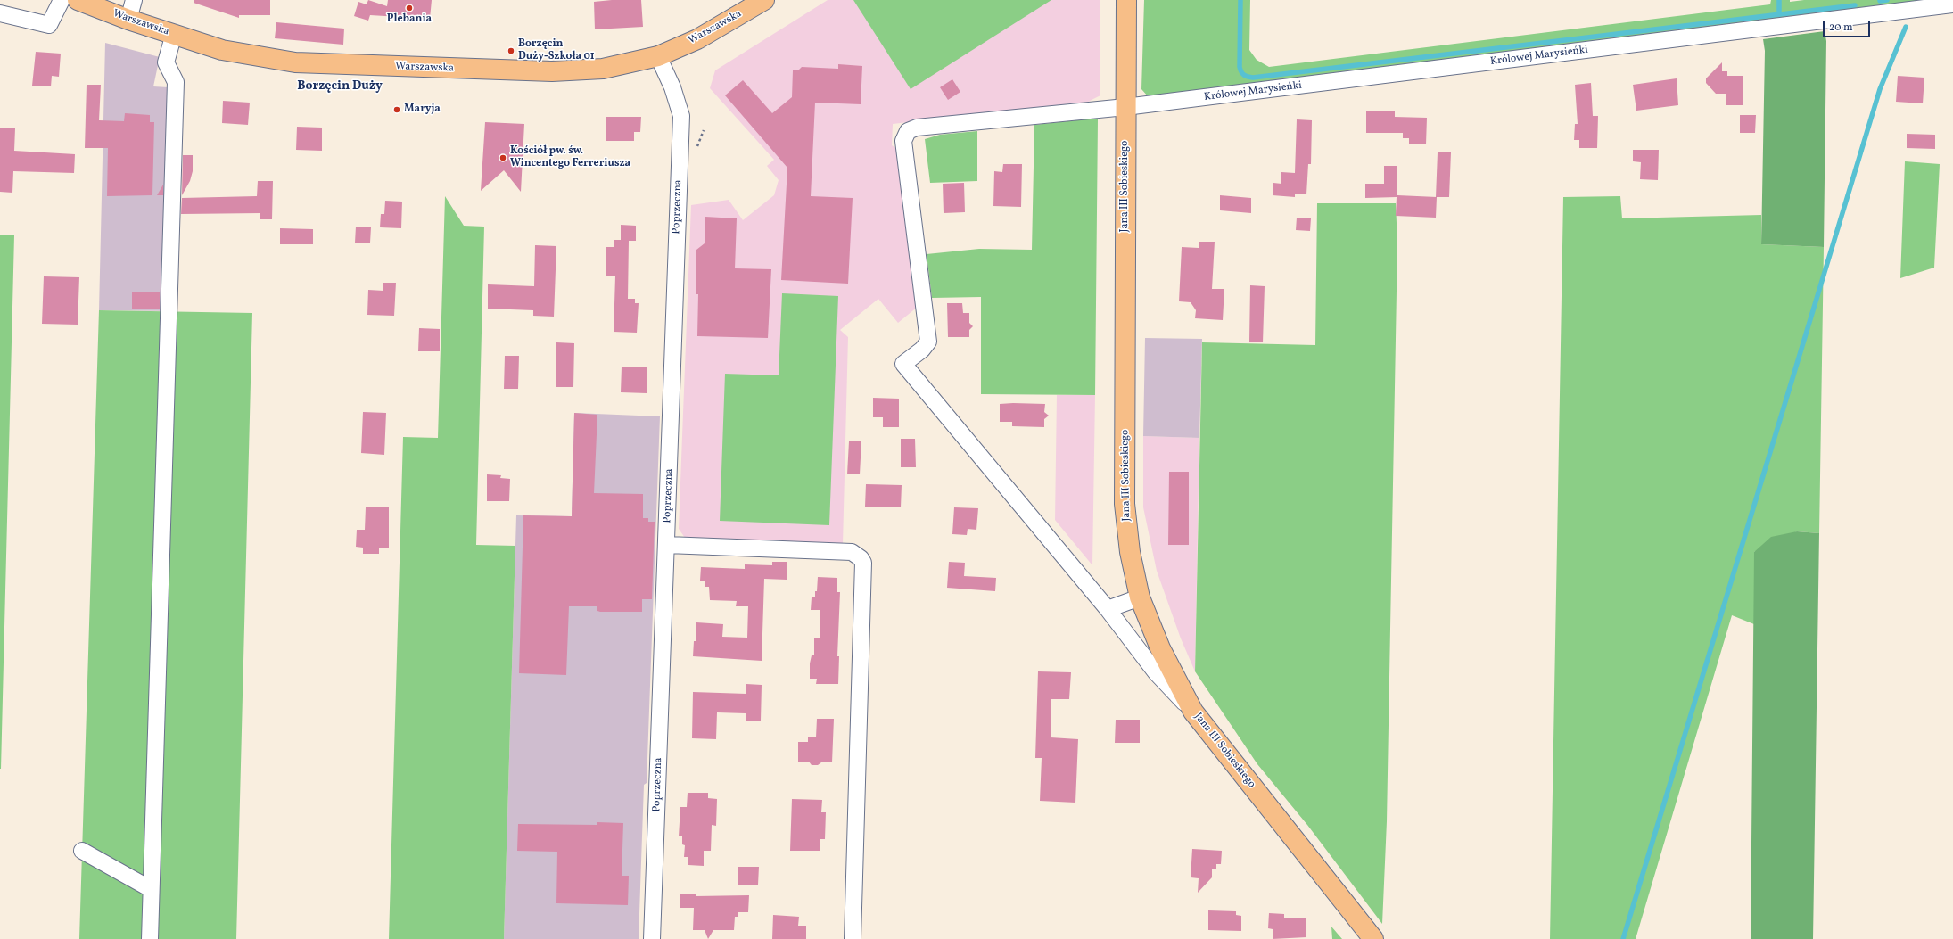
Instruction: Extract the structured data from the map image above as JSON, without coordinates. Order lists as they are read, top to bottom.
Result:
{
  "streets": {
    "main road": ["Warszawska", "Jana III Sobieskiego"],
    "street": ["Królowej Marysieńki", "Poprzeczna"]
  },
  "crossings": [
    ["Warszawska", "Poprzeczna"],
    ["Królowej Marysieńki", "Jana III Sobieskiego"]
  ],
  "districts": ["Borzęcin Duży"],
  "places": [
    "Plebania",
    "Borzęcin Duży-Szkoła 01",
    "Maryja",
    "Kościół pw. św. Wincentego Ferreriusza"
  ],
  "scale_bar": "20 m"
}
